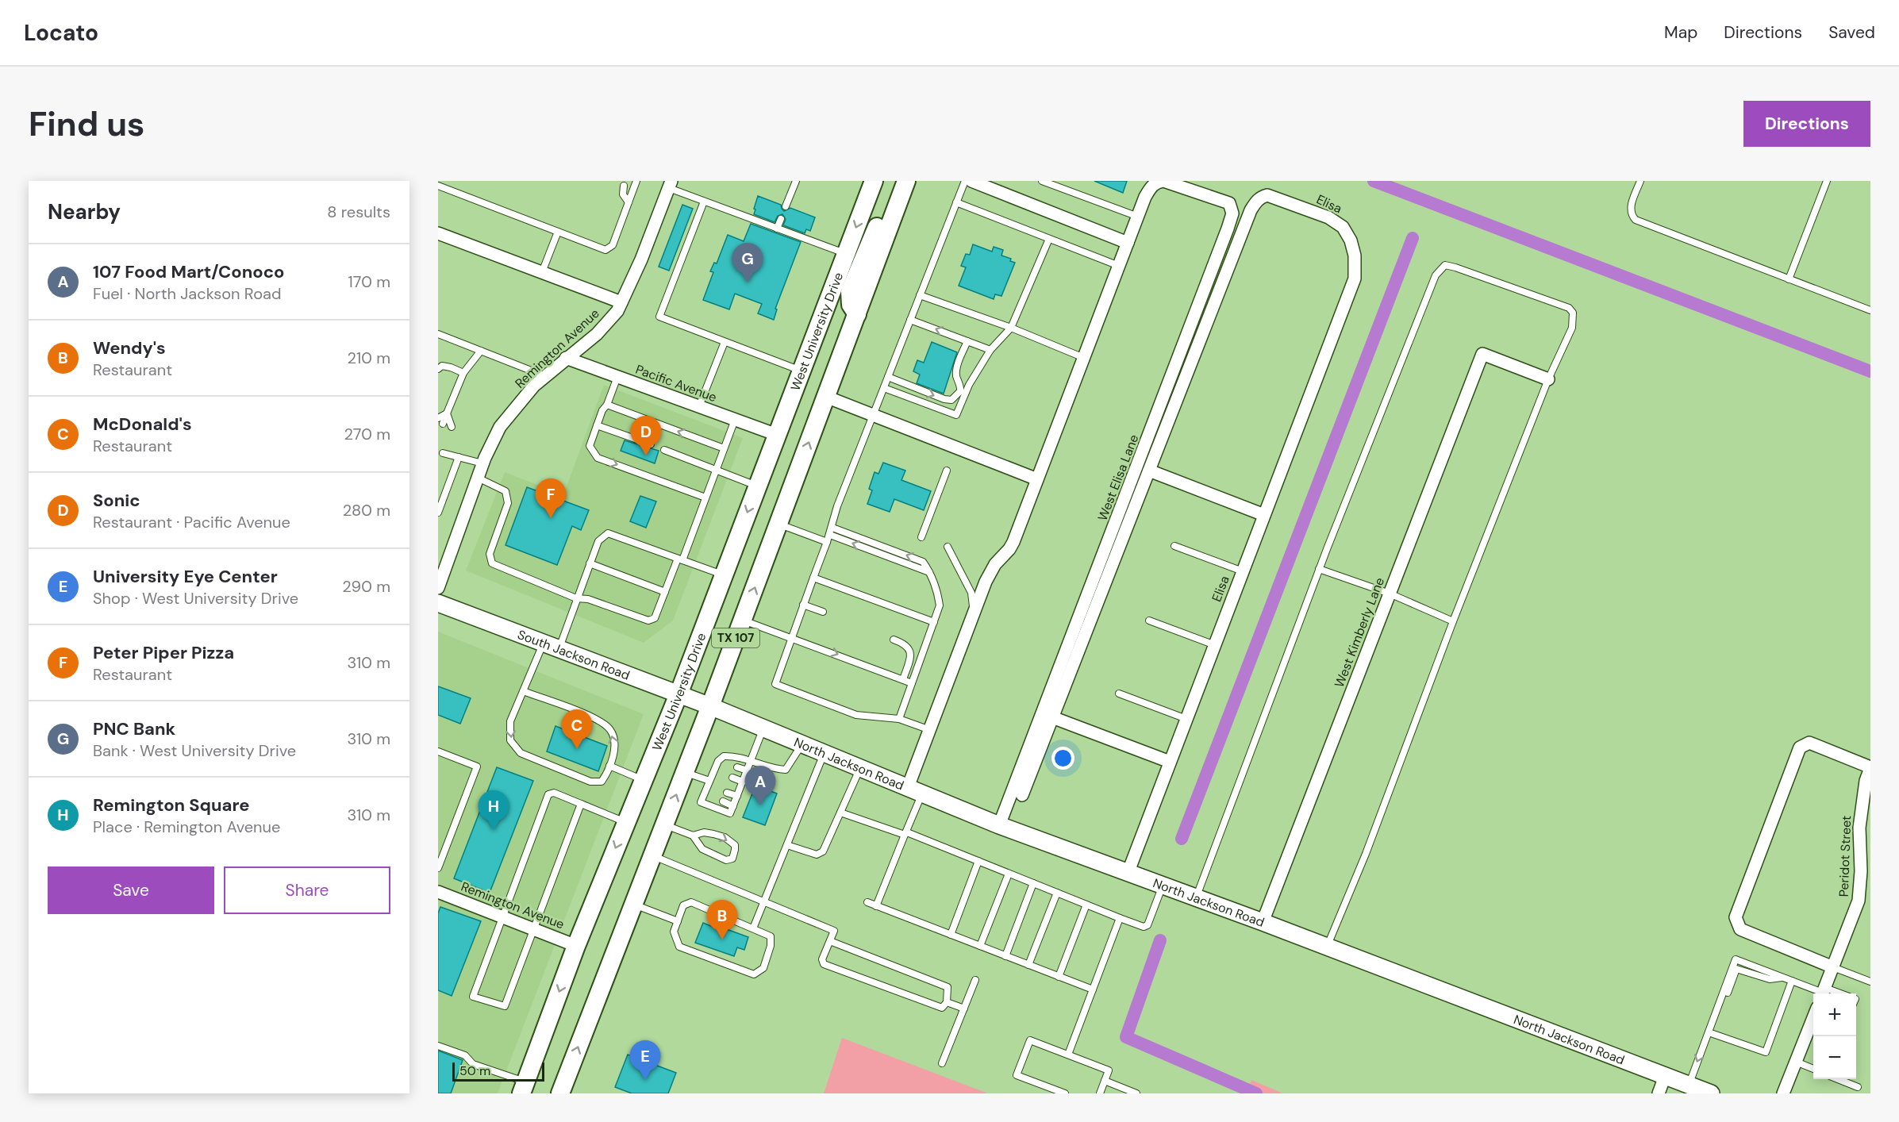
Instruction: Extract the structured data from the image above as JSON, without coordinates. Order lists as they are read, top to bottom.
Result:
{
  "streets": {
    "main road": [
      "West University Drive",
      "TX 107",
      "South Jackson Road",
      "North Jackson Road"
    ],
    "street": [
      "Elisa",
      "Remington Avenue",
      "Pacific Avenue",
      "West Elisa Lane",
      "West Kimberly Lane",
      "Peridot Street"
    ]
  },
  "crossings": [
    ["Elisa", "North Jackson Road"],
    ["West University Drive", "Remington Avenue"],
    ["West University Drive", "Pacific Avenue"],
    ["West University Drive", "South Jackson Road"],
    ["Remington Avenue", "Pacific Avenue"],
    ["West Elisa Lane", "North Jackson Road"],
    ["West Kimberly Lane", "North Jackson Road"],
    ["TX 107", "South Jackson Road"],
    ["TX 107", "North Jackson Road"],
    ["South Jackson Road", "North Jackson Road"]
  ],
  "scale_bar": "50 m",
  "page": {
    "header": "Locato",
    "nav": ["Map", "Directions", "Saved"],
    "buttons": [
      "Directions",
      ["Save", "Share"]
    ],
    "title": "Find us",
    "heading": ["Nearby", "8 results"],
    "list": [
      {
        "mark": "A",
        "name": "107 Food Mart/Conoco",
        "note": "Fuel · North Jackson Road",
        "value": "170 m"
      },
      {
        "mark": "B",
        "name": "Wendy's",
        "note": "Restaurant",
        "value": "210 m"
      },
      {
        "mark": "C",
        "name": "McDonald's",
        "note": "Restaurant",
        "value": "270 m"
      },
      {
        "mark": "D",
        "name": "Sonic",
        "note": "Restaurant · Pacific Avenue",
        "value": "280 m"
      },
      {
        "mark": "E",
        "name": "University Eye Center",
        "note": "Shop · West University Drive",
        "value": "290 m"
      },
      {
        "mark": "F",
        "name": "Peter Piper Pizza",
        "note": "Restaurant",
        "value": "310 m"
      },
      {
        "mark": "G",
        "name": "PNC Bank",
        "note": "Bank · West University Drive",
        "value": "310 m"
      },
      {
        "mark": "H",
        "name": "Remington Square",
        "note": "Place · Remington Avenue",
        "value": "310 m"
      }
    ],
    "pins": [
      "G",
      "D",
      "F",
      "C",
      "A",
      "H",
      "B",
      "E"
    ],
    "map_buttons": ["+", "−"],
    "scale": "50 m"
  }
}
